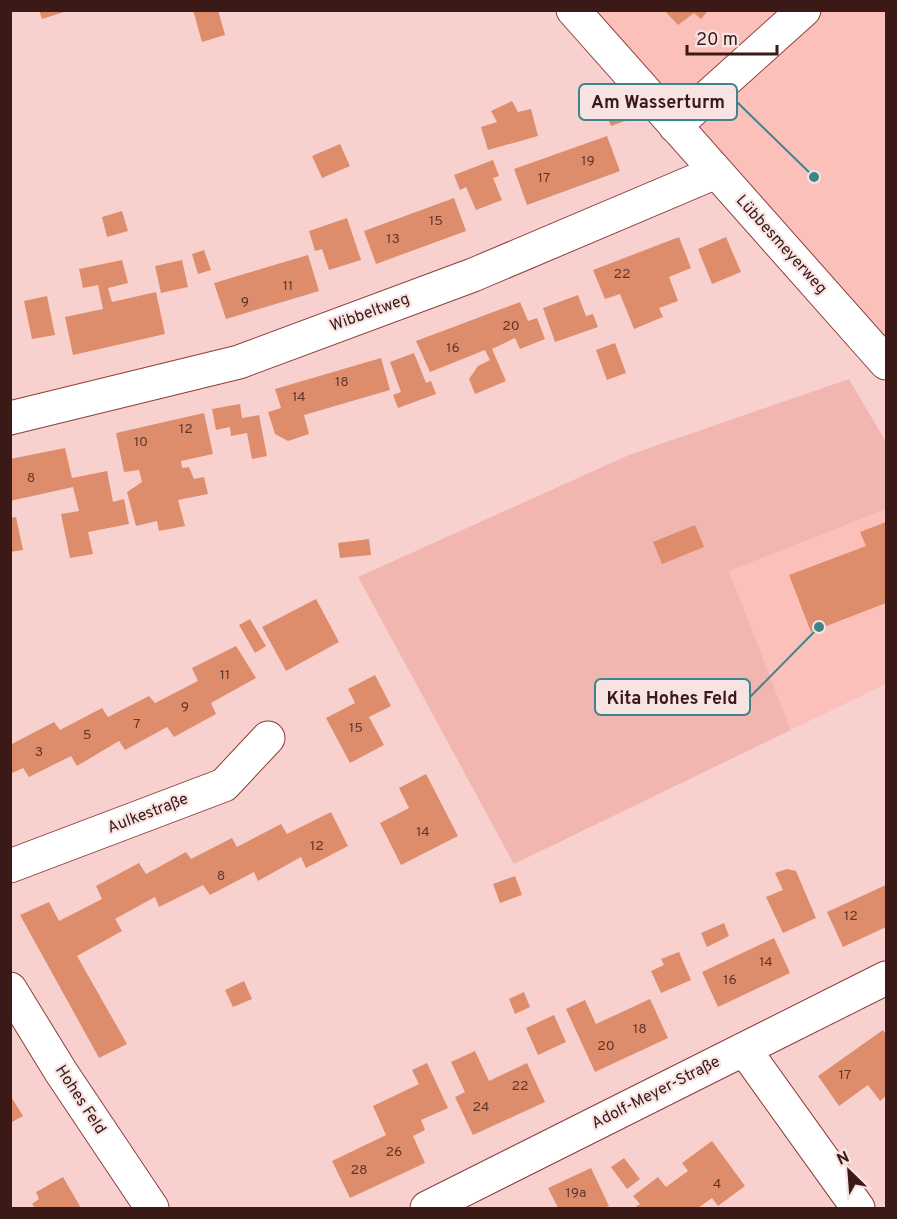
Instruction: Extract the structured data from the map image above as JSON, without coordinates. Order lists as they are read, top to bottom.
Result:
{
  "streets": {
    "street": [
      "Lübbesmeyerweg",
      "Wibbeltweg",
      "Aulkestraße",
      "Adolf-Meyer-Straße",
      "Hohes Feld"
    ]
  },
  "crossings": [
    ["Lübbesmeyerweg", "Wibbeltweg"]
  ],
  "places": ["Am Wasserturm", "Kita Hohes Feld"],
  "house_numbers": [
    "19",
    "17",
    "15",
    "13",
    "22",
    "11",
    "9",
    "20",
    "16",
    "18",
    "14",
    "12",
    "10",
    "8",
    "11",
    "9",
    "7",
    "15",
    "5",
    "3",
    "14",
    "12",
    "8",
    "12",
    "14",
    "16",
    "18",
    "20",
    "17",
    "22",
    "24",
    "26",
    "28",
    "4",
    "19a"
  ],
  "scale_bar": "20 m",
  "north": "top left"
}
